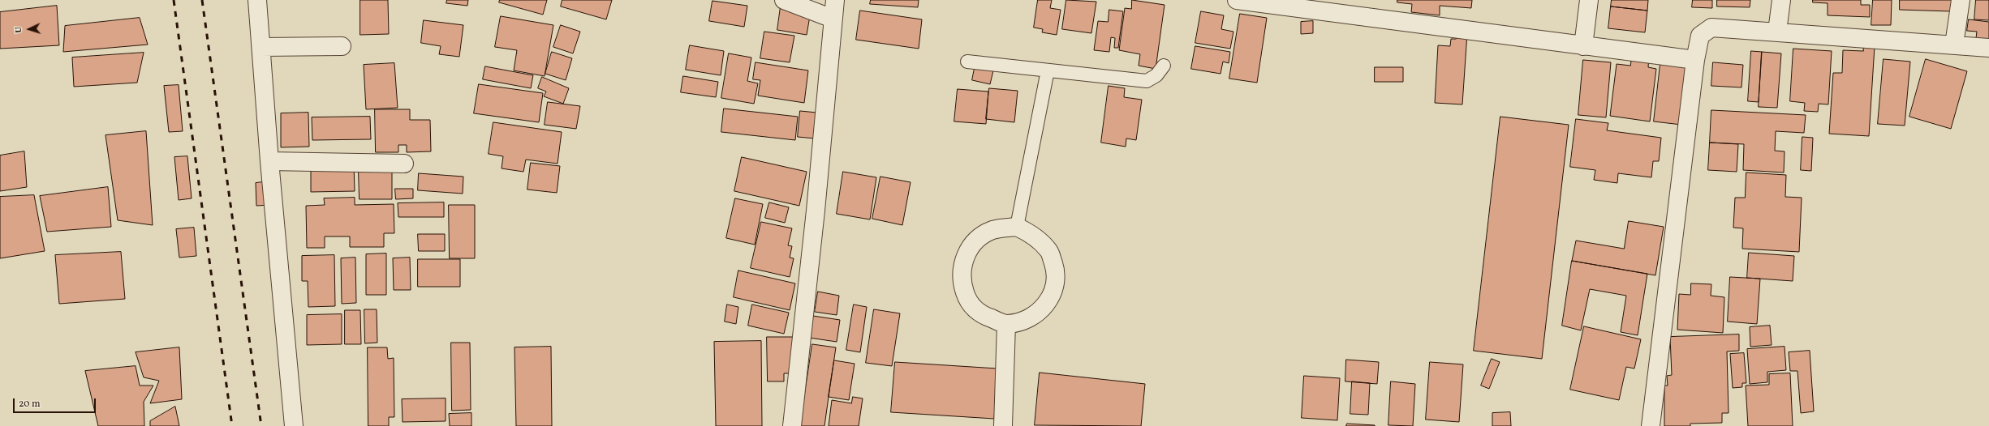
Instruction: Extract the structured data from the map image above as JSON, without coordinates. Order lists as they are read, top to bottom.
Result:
{
  "scale_bar": "20 m",
  "north": "left"
}
